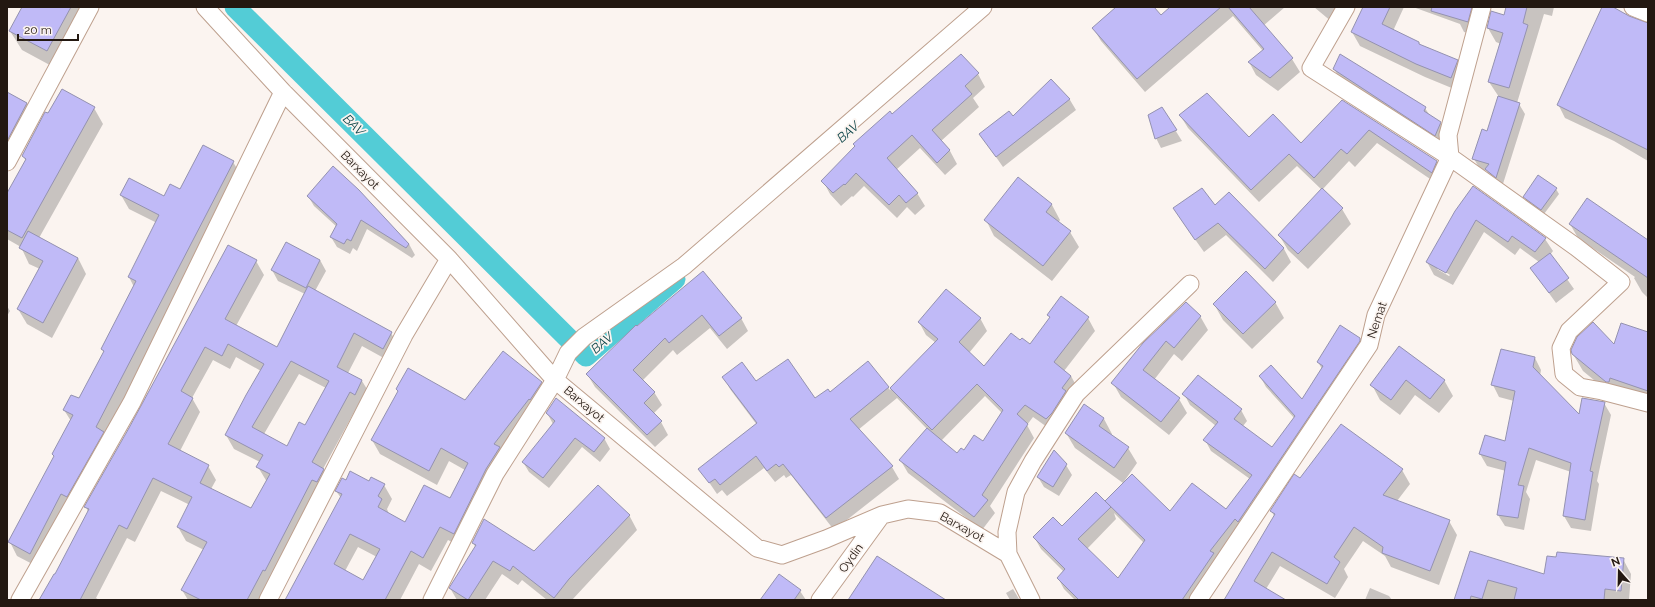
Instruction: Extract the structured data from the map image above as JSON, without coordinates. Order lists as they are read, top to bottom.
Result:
{
  "streets": {
    "street": ["Barxayot", "Nemat", "Oydin"]
  },
  "crossings": [
    ["Barxayot", "Oydin"]
  ],
  "water": ["BAV"],
  "scale_bar": "20 m",
  "north": "top"
}
